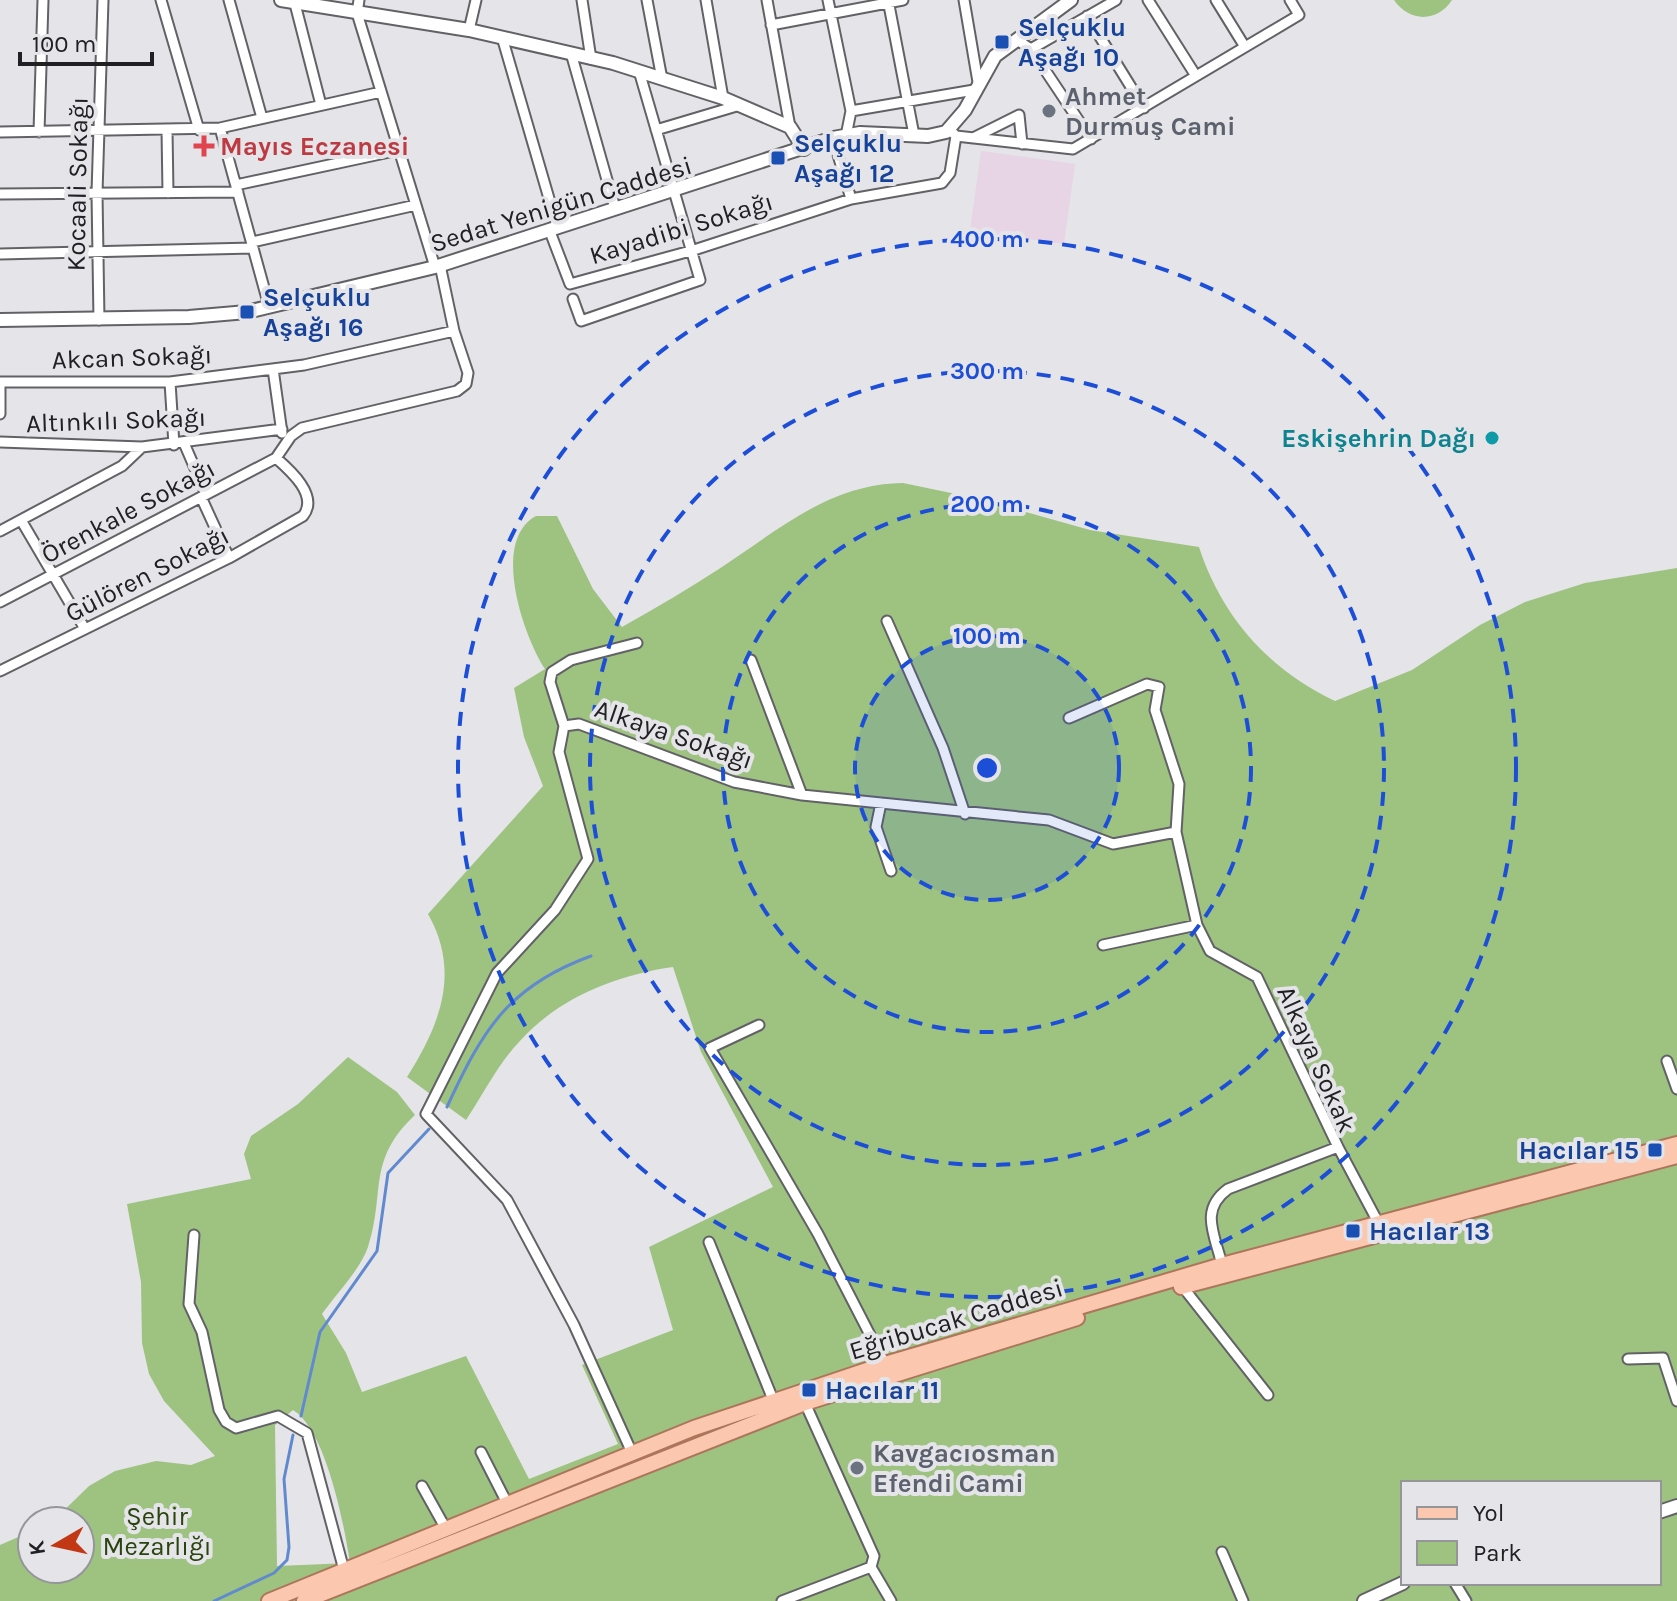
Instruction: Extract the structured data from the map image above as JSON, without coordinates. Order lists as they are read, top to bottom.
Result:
{
  "streets": {
    "main road": ["Eğribucak Caddesi"],
    "street": [
      "Kocaali Sokağı",
      "Sedat Yenigün Caddesi",
      "Kayadibi Sokağı",
      "Akcan Sokağı",
      "Altınkılı Sokağı",
      "Örenkale Sokağı",
      "Gülören Sokağı",
      "Alkaya Sokağı",
      "Alkaya Sokak"
    ]
  },
  "crossings": [
    ["Kocaali Sokağı", "Sedat Yenigün Caddesi"],
    ["Sedat Yenigün Caddesi", "Kayadibi Sokağı"],
    ["Örenkale Sokağı", "Gülören Sokağı"],
    ["Alkaya Sokağı", "Alkaya Sokak"],
    ["Alkaya Sokağı", "Eğribucak Caddesi"],
    ["Alkaya Sokak", "Eğribucak Caddesi"]
  ],
  "parks": ["Şehir Mezarlığı"],
  "places": {
    "transit": [
      "Selçuklu Aşağı 10",
      "Selçuklu Aşağı 12",
      "Selçuklu Aşağı 16",
      "Hacılar 15",
      "Hacılar 13",
      "Hacılar 11"
    ],
    "other": ["Ahmet Durmuş Cami", "Eskişehrin Dağı", "Kavgacıosman Efendi Cami"],
    "health": ["Mayıs Eczanesi"]
  },
  "legend": ["Yol", "Park"],
  "scale_bar": "100 m",
  "north": "left",
  "rings": [
    "400 m",
    "300 m",
    "200 m",
    "100 m"
  ]
}
